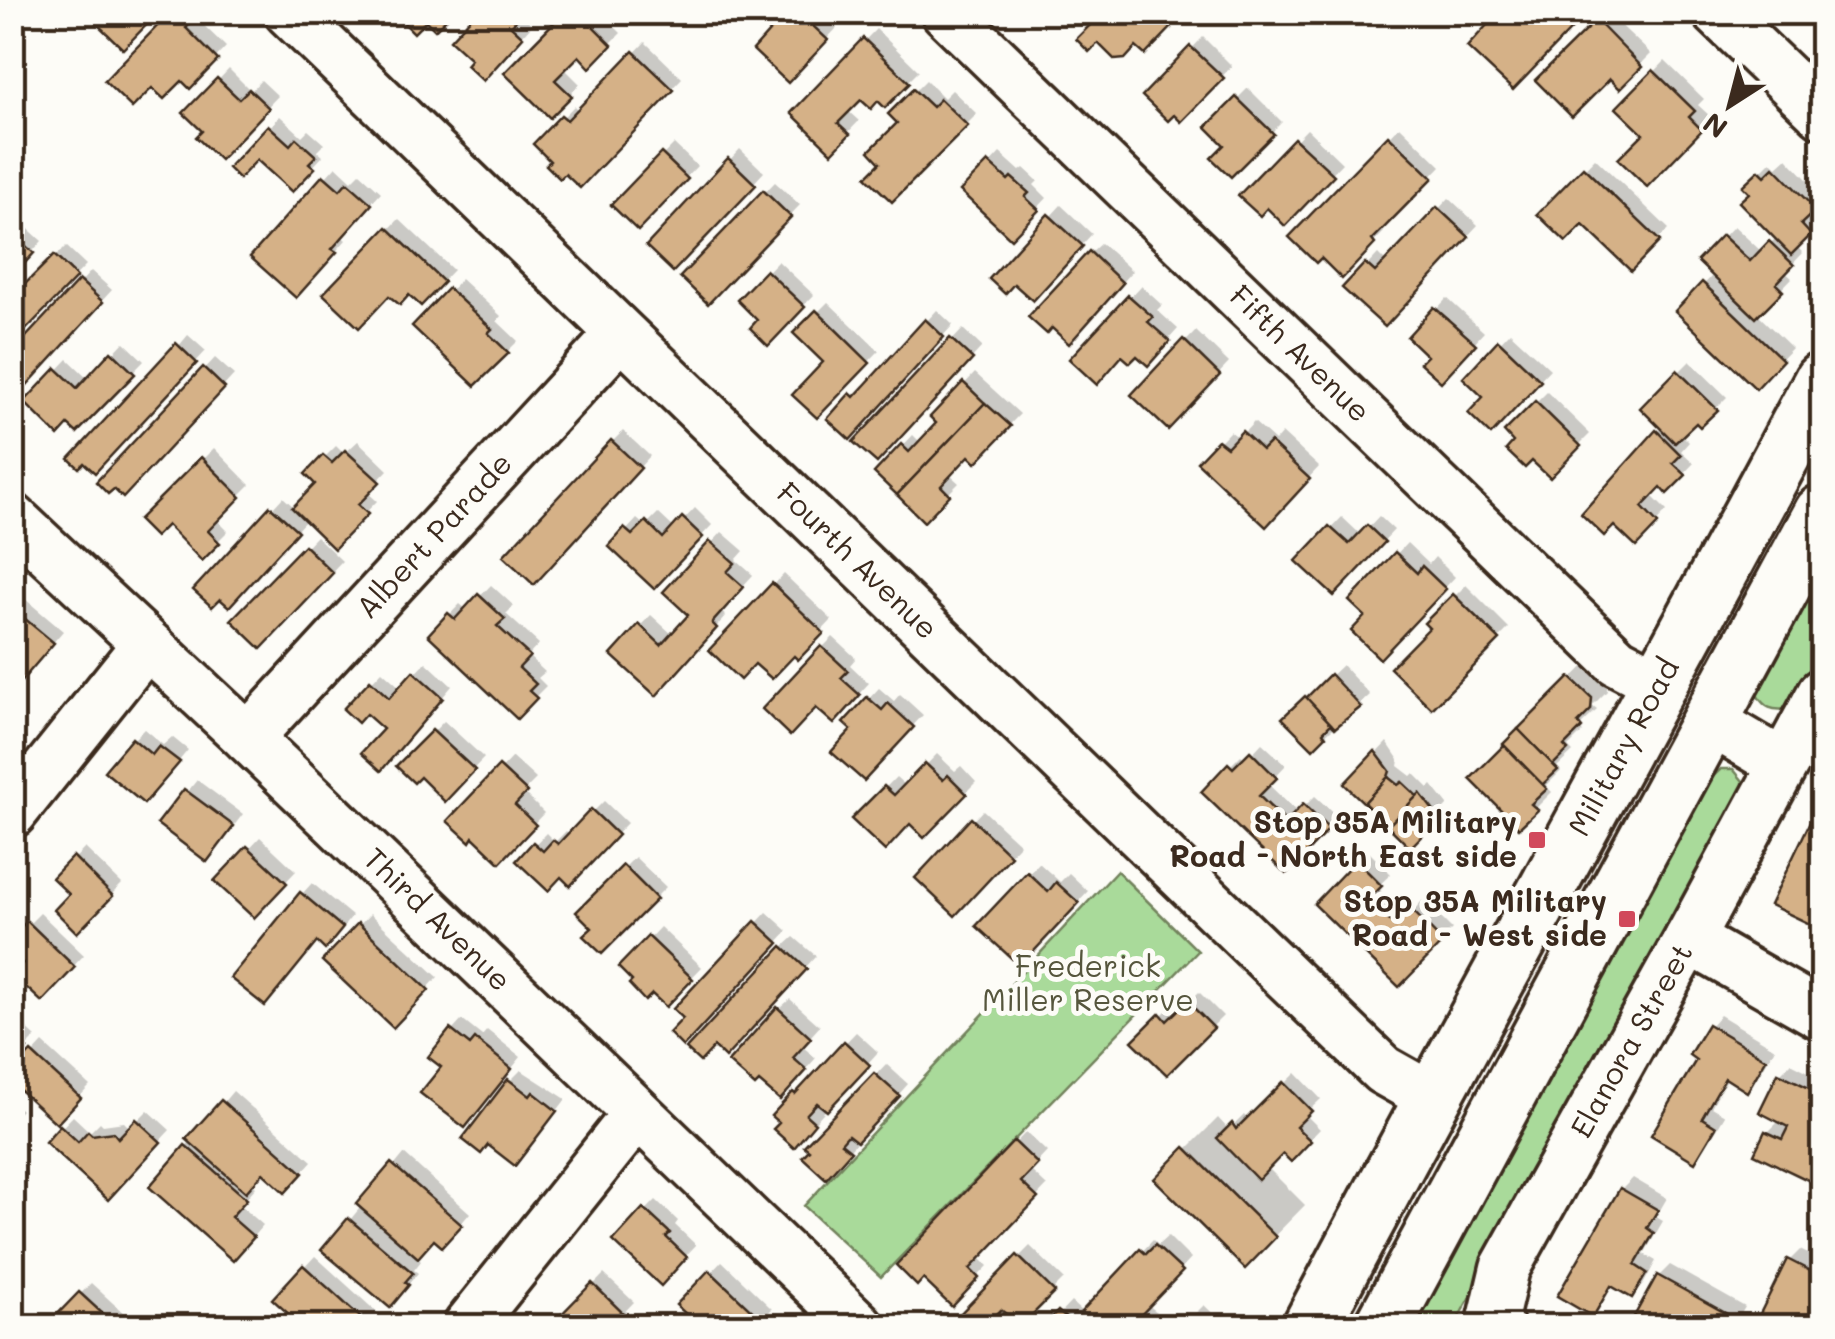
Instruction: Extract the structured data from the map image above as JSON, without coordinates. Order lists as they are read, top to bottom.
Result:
{
  "streets": {
    "main road": ["Military Road"],
    "street": [
      "Fifth Avenue",
      "Albert Parade",
      "Fourth Avenue",
      "Third Avenue",
      "Elanora Street"
    ]
  },
  "crossings": [
    ["Fifth Avenue", "Military Road"],
    ["Albert Parade", "Fourth Avenue"],
    ["Albert Parade", "Third Avenue"],
    ["Fourth Avenue", "Military Road"]
  ],
  "parks": ["Frederick Miller Reserve"],
  "places": {
    "transit": ["Stop 35A Military Road - North East side", "Stop 35A Military Road - West side"]
  },
  "north": "bottom left"
}
